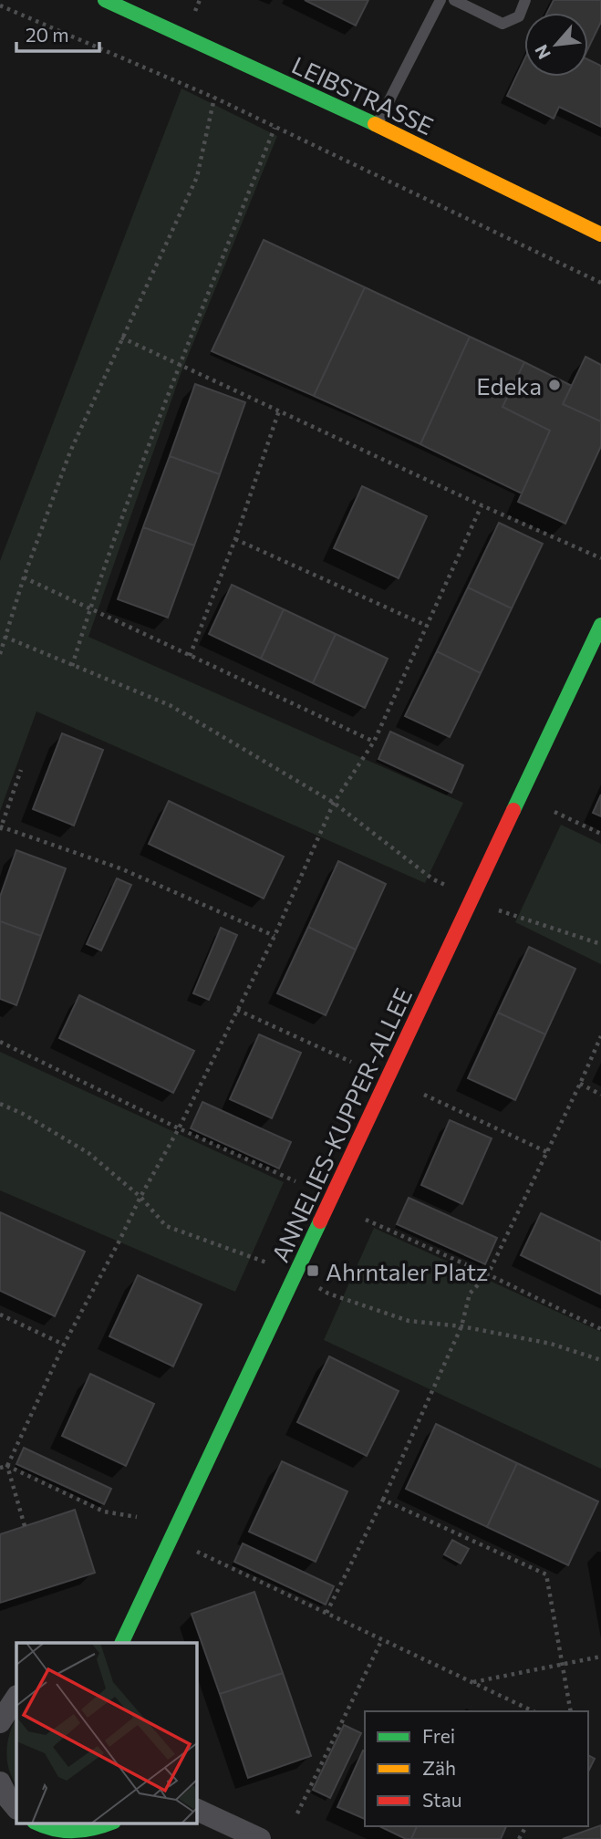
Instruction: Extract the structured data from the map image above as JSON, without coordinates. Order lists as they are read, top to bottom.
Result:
{
  "streets": {
    "street": ["LEIBSTRASSE", "ANNELIES-KUPPER-ALLEE"]
  },
  "places": {
    "other": ["Edeka"],
    "transit": ["Ahrntaler Platz"]
  },
  "legend": ["Frei", "Zäh", "Stau"],
  "scale_bar": "20 m",
  "north": "bottom left"
}
